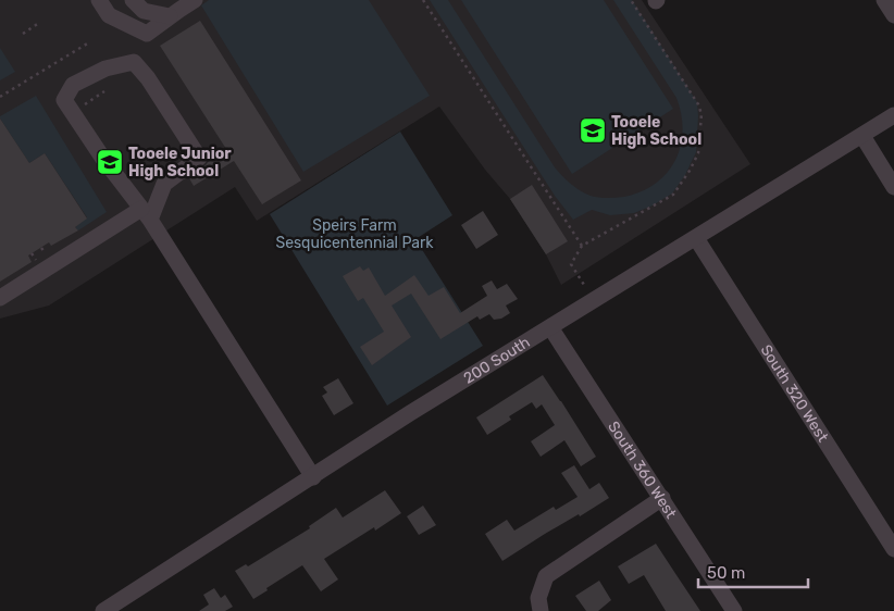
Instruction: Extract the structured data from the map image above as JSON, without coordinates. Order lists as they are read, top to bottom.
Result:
{
  "streets": {
    "street": ["200 South", "South 320 West", "South 360 West"]
  },
  "crossings": [
    ["200 South", "South 320 West"],
    ["200 South", "South 360 West"]
  ],
  "parks": ["Speirs Farm Sesquicentennial Park"],
  "places": {
    "school or university": ["Tooele High School", "Tooele Junior High School"]
  },
  "scale_bar": "50 m"
}
